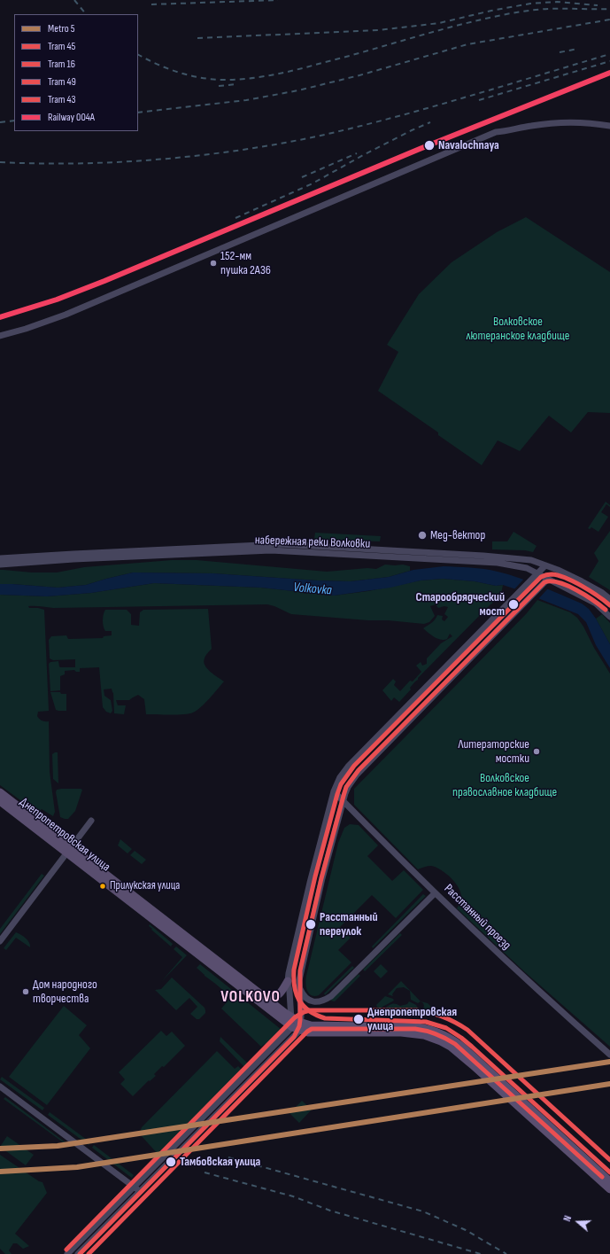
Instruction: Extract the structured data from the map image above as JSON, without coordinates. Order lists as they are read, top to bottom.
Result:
{
  "streets": {
    "main road": ["Днепропетровская улица"],
    "street": ["набережная реки Волковки", "Расстанный проезд"]
  },
  "districts": ["VOLKOVO"],
  "water": ["Volkovka"],
  "parks": ["Волковское лютеранское кладбище", "Волковское православное кладбище"],
  "places": [
    "Navalochnaya",
    "152-мм пушка 2А36",
    "Мед-вектор",
    "Старообрядческий мост",
    "Литераторские мостки",
    "Прилукская улица",
    "Расстанный переулок",
    "Дом народного творчества",
    "Днепропетровская улица",
    "Тамбовская улица"
  ],
  "lines": [
    "rail line 004А",
    "tram line 45",
    "tram line 16",
    "tram line 49",
    "tram line 43",
    "metro line 5"
  ],
  "legend": [
    "Metro 5",
    "Tram 45",
    "Tram 16",
    "Tram 49",
    "Tram 43",
    "Railway 004А"
  ],
  "north": "left"
}
